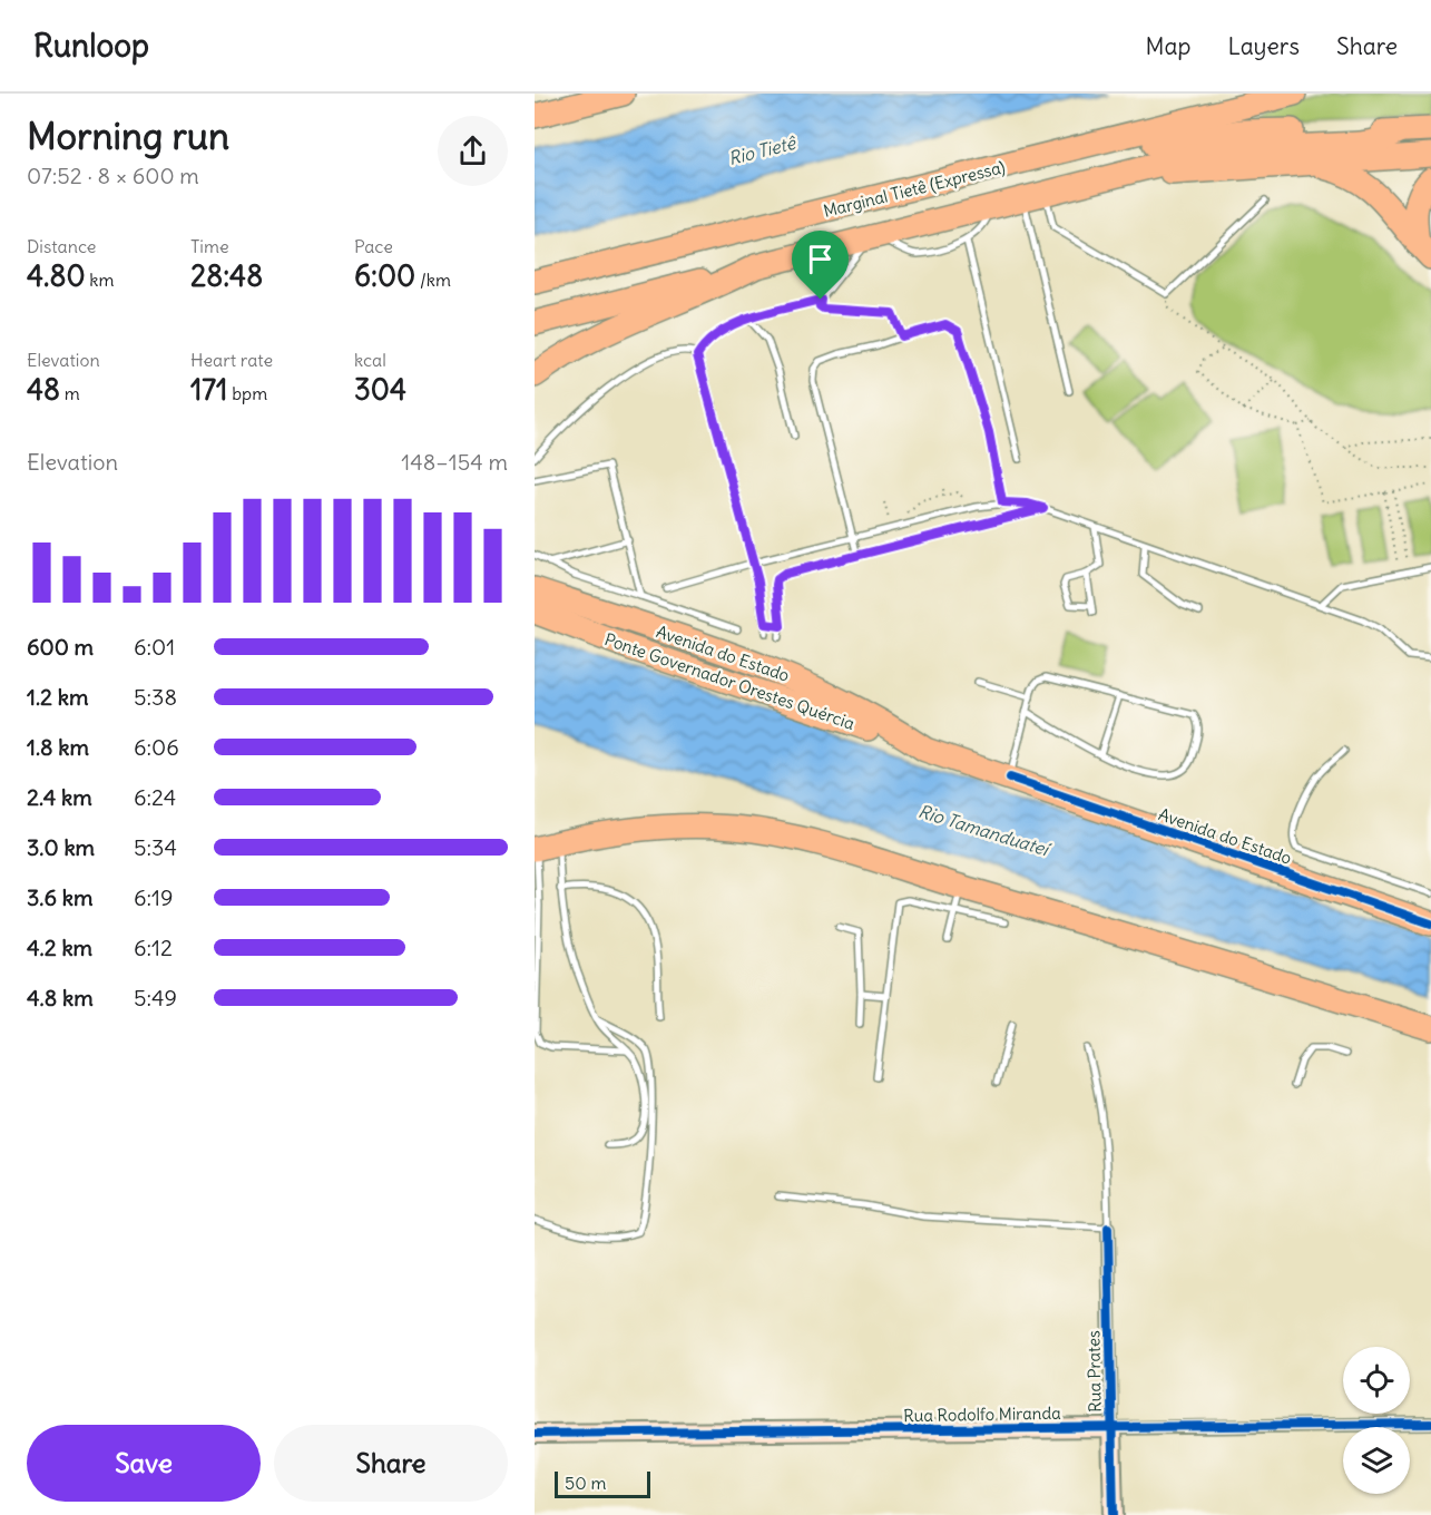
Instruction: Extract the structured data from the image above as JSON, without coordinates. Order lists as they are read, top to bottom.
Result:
{
  "streets": {
    "highway": ["Marginal Tietê (Expressa)", "Avenida do Estado", "Ponte Governador Orestes Quércia"],
    "street": ["Rua Prates", "Rua Rodolfo Miranda"]
  },
  "crossings": [
    ["Avenida do Estado", "Ponte Governador Orestes Quércia"],
    ["Rua Prates", "Rua Rodolfo Miranda"]
  ],
  "water": ["Rio Tietê", "Rio Tamanduateí"],
  "scale_bar": "50 m",
  "page": {
    "header": "Runloop",
    "nav": ["Map", "Layers", "Share"],
    "heading": ["Morning run", "07:52 · 8 × 600 m"],
    "stats": [
      ["Distance", "4.80 km"],
      ["Time", "28:48"],
      ["Pace", "6:00 /km"],
      ["Elevation", "48 m"],
      ["Heart rate", "171 bpm"],
      ["kcal", "304"]
    ],
    "chart": ["Elevation", "148–154 m"],
    "list": [
      {
        "name": "600 m",
        "note": "6:01"
      },
      {
        "name": "1.2 km",
        "note": "5:38"
      },
      {
        "name": "1.8 km",
        "note": "6:06"
      },
      {
        "name": "2.4 km",
        "note": "6:24"
      },
      {
        "name": "3.0 km",
        "note": "5:34"
      },
      {
        "name": "3.6 km",
        "note": "6:19"
      },
      {
        "name": "4.2 km",
        "note": "6:12"
      },
      {
        "name": "4.8 km",
        "note": "5:49"
      }
    ],
    "buttons": ["Save", "Share"],
    "scale": "50 m"
  }
}
